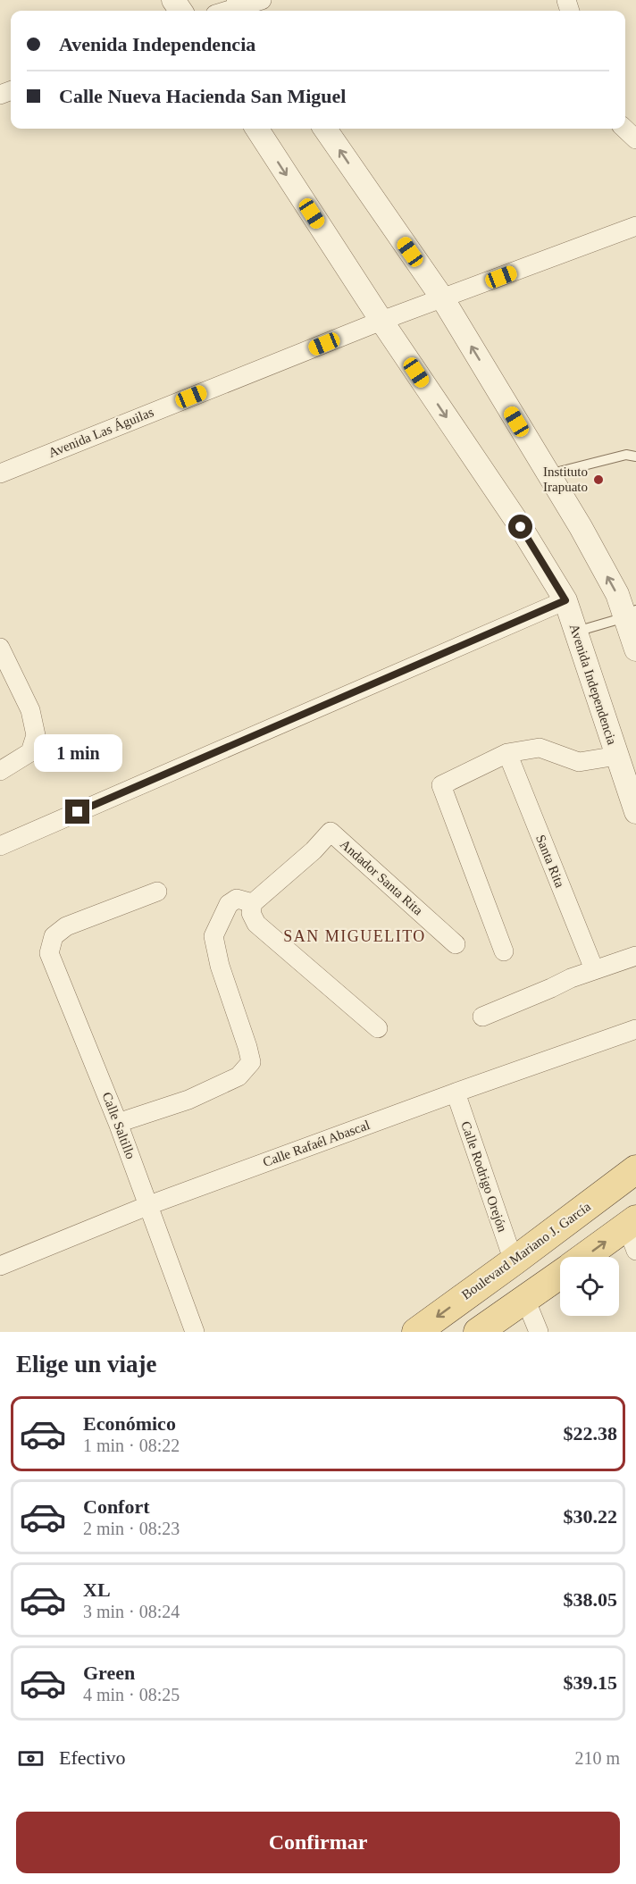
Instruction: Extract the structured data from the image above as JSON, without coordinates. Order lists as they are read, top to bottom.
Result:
{
  "streets": {
    "main road": ["Boulevard Mariano J. García"],
    "street": [
      "Avenida Las Águilas",
      "Avenida Independencia",
      "Santa Rita",
      "Andador Santa Rita",
      "Calle Saltillo",
      "Calle Rafaél Abascal",
      "Calle Rodrigo Orejón"
    ]
  },
  "crossings": [
    ["Avenida Las Águilas", "Avenida Independencia"],
    ["Calle Saltillo", "Calle Rafaél Abascal"],
    ["Calle Rafaél Abascal", "Calle Rodrigo Orejón"],
    ["Calle Rodrigo Orejón", "Boulevard Mariano J. García"]
  ],
  "districts": ["SAN MIGUELITO"],
  "places": ["Instituto Irapuato"],
  "page": {
    "banner": ["Avenida Independencia", "Calle Nueva Hacienda San Miguel"],
    "bubble": "1 min",
    "heading": "Elige un viaje",
    "list": [
      {
        "name": "Económico",
        "note": "1 min · 08:22",
        "value": "$22.38"
      },
      {
        "name": "Confort",
        "note": "2 min · 08:23",
        "value": "$30.22"
      },
      {
        "name": "XL",
        "note": "3 min · 08:24",
        "value": "$38.05"
      },
      {
        "name": "Green",
        "note": "4 min · 08:25",
        "value": "$39.15"
      }
    ],
    "pay": ["Efectivo", "210 m"],
    "buttons": "Confirmar"
  }
}
